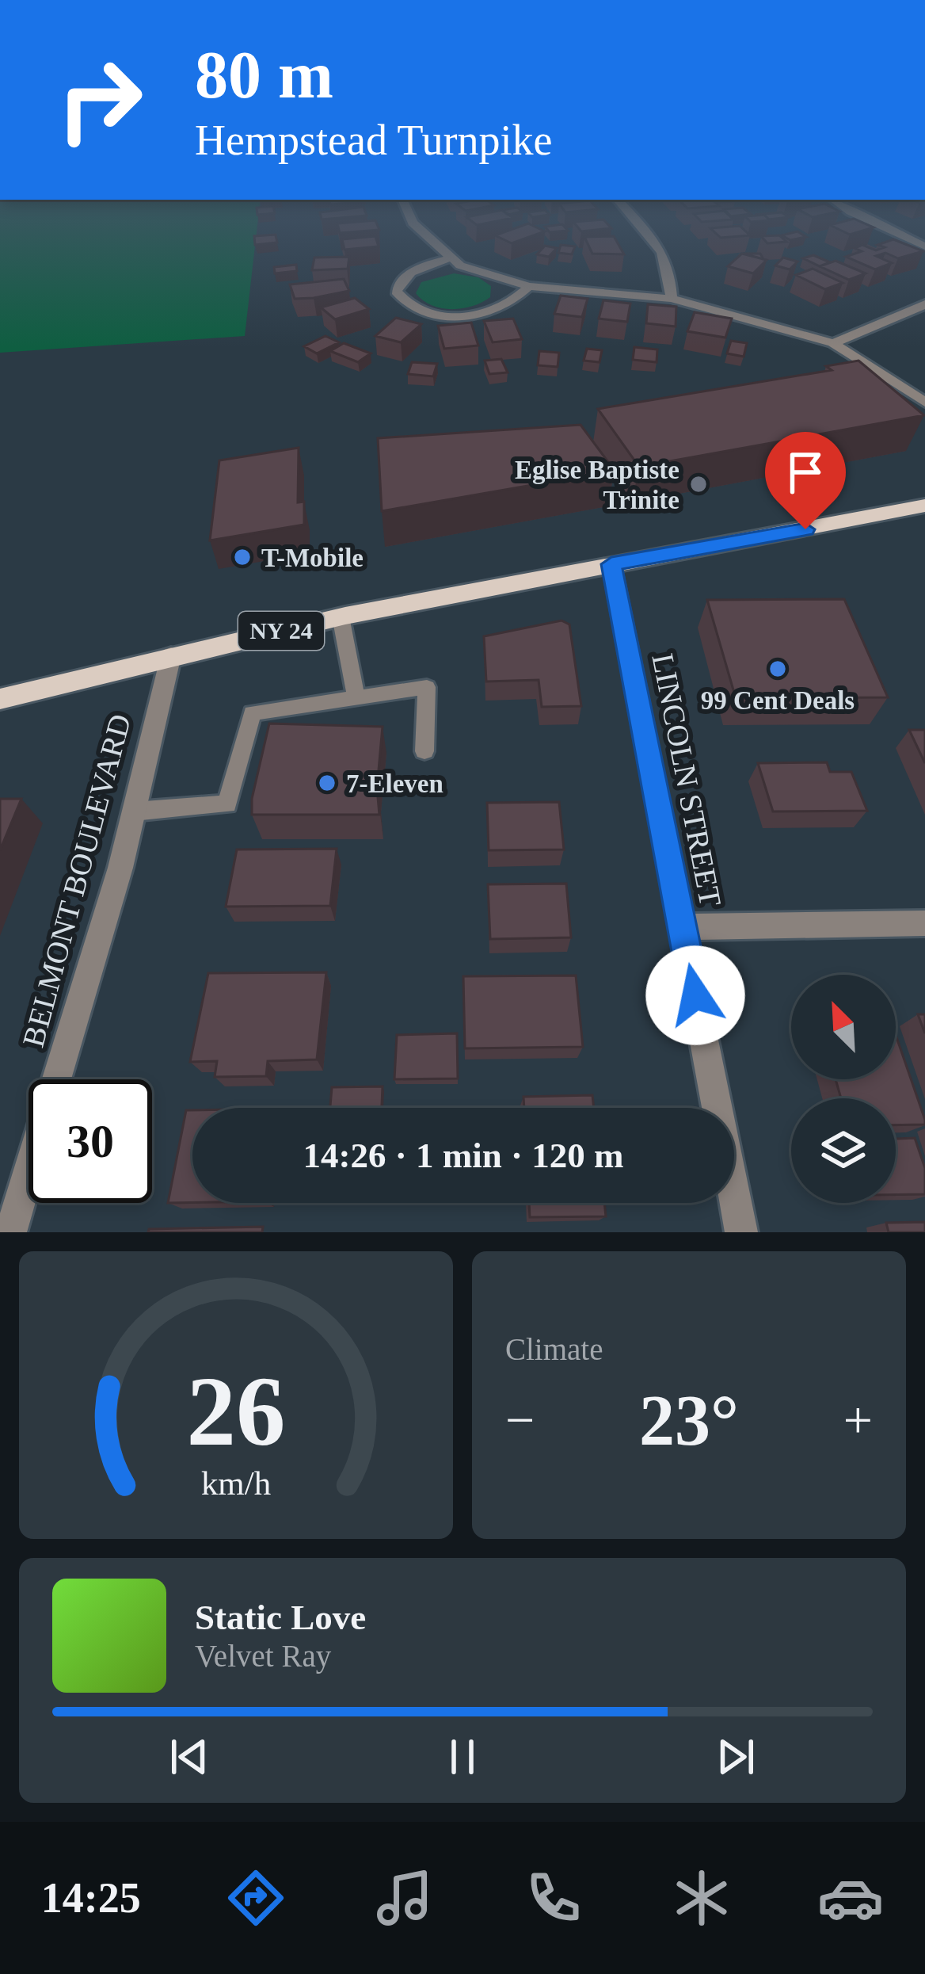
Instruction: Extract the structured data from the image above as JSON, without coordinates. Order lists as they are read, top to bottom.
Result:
{
  "streets": {
    "main road": ["NY 24"],
    "street": ["LINCOLN STREET", "BELMONT BOULEVARD"]
  },
  "crossings": [
    ["NY 24", "LINCOLN STREET"],
    ["NY 24", "BELMONT BOULEVARD"]
  ],
  "places": [
    "Eglise Baptiste Trinite",
    "T-Mobile",
    "99 Cent Deals",
    "7-Eleven"
  ],
  "north": "top left",
  "page": {
    "turn": ["80 m", "Hempstead Turnpike"],
    "limit": "30",
    "trip": "14:26 · 1 min · 120 m",
    "tile": "Climate",
    "heat": ["−", "23°", "+"],
    "song": ["Static Love", "Velvet Ray"],
    "tabs": "14:25",
    "gauge": ["26", "km/h"]
  }
}
